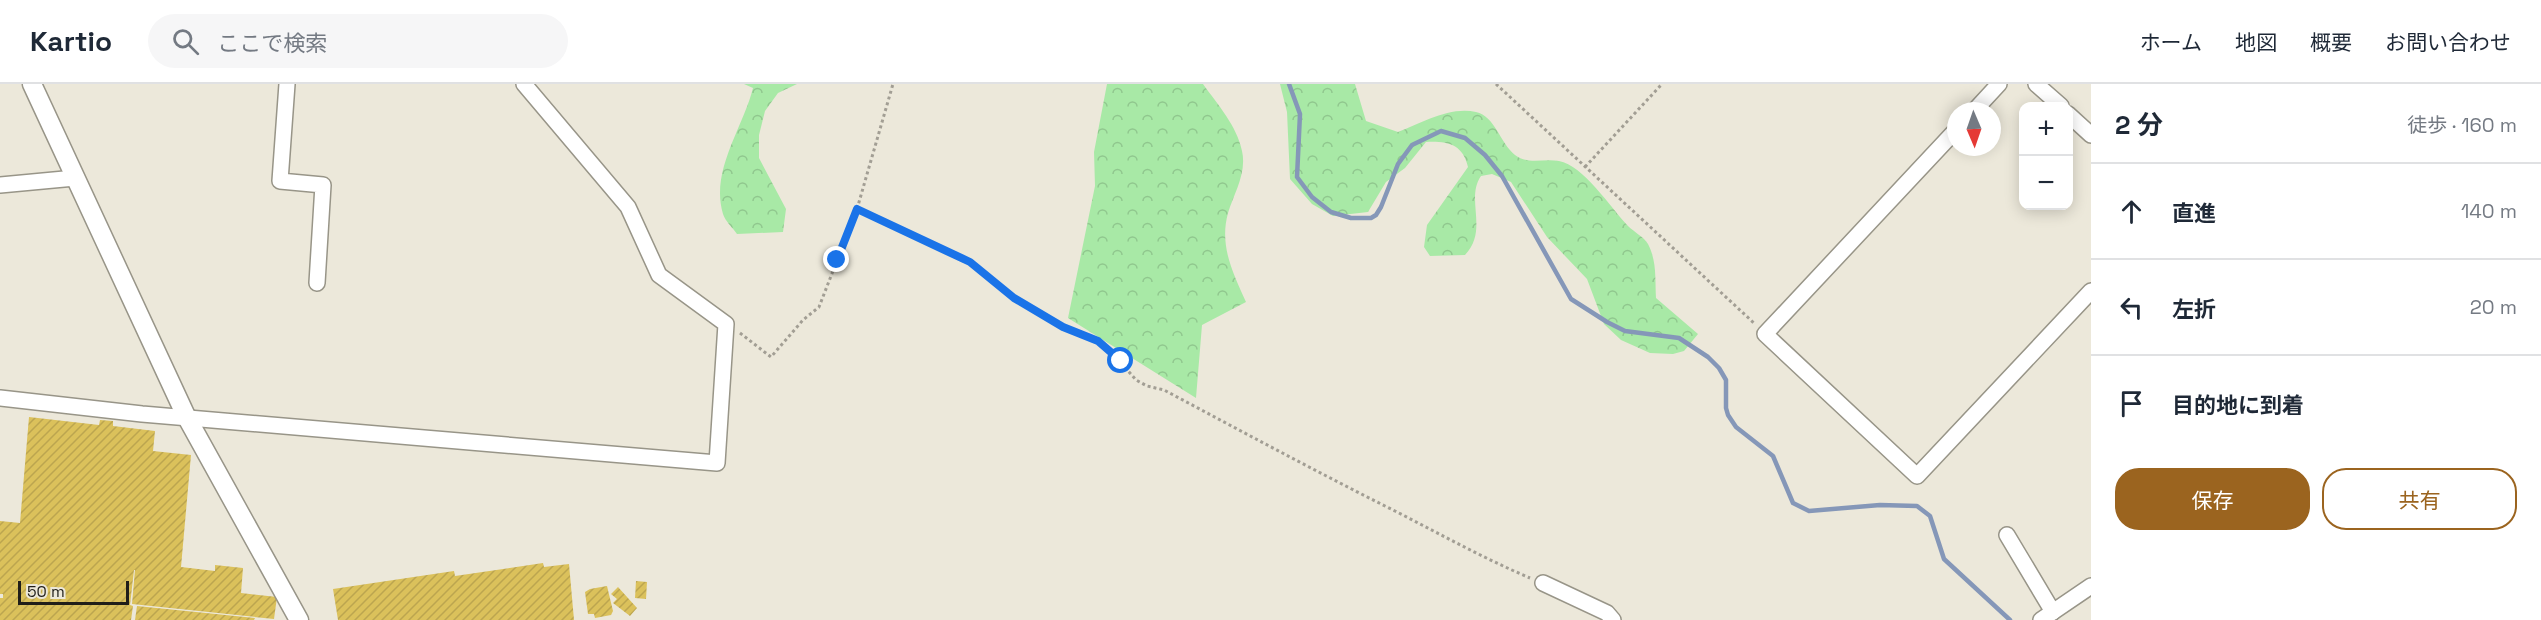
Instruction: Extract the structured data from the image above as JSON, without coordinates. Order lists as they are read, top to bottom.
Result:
{
  "scale_bar": "50 m",
  "north": "bottom",
  "page": {
    "header": "Kartio",
    "search": "ここで検索",
    "nav": [
      "ホーム",
      "地図",
      "概要",
      "お問い合わせ"
    ],
    "heading": ["2 分", "徒歩 · 160 m"],
    "map_buttons": ["+", "−"],
    "list": [
      ["直進", "140 m"],
      ["左折", "20 m"],
      "目的地に到着"
    ],
    "buttons": ["保存", "共有"],
    "scale": "50 m"
  }
}
